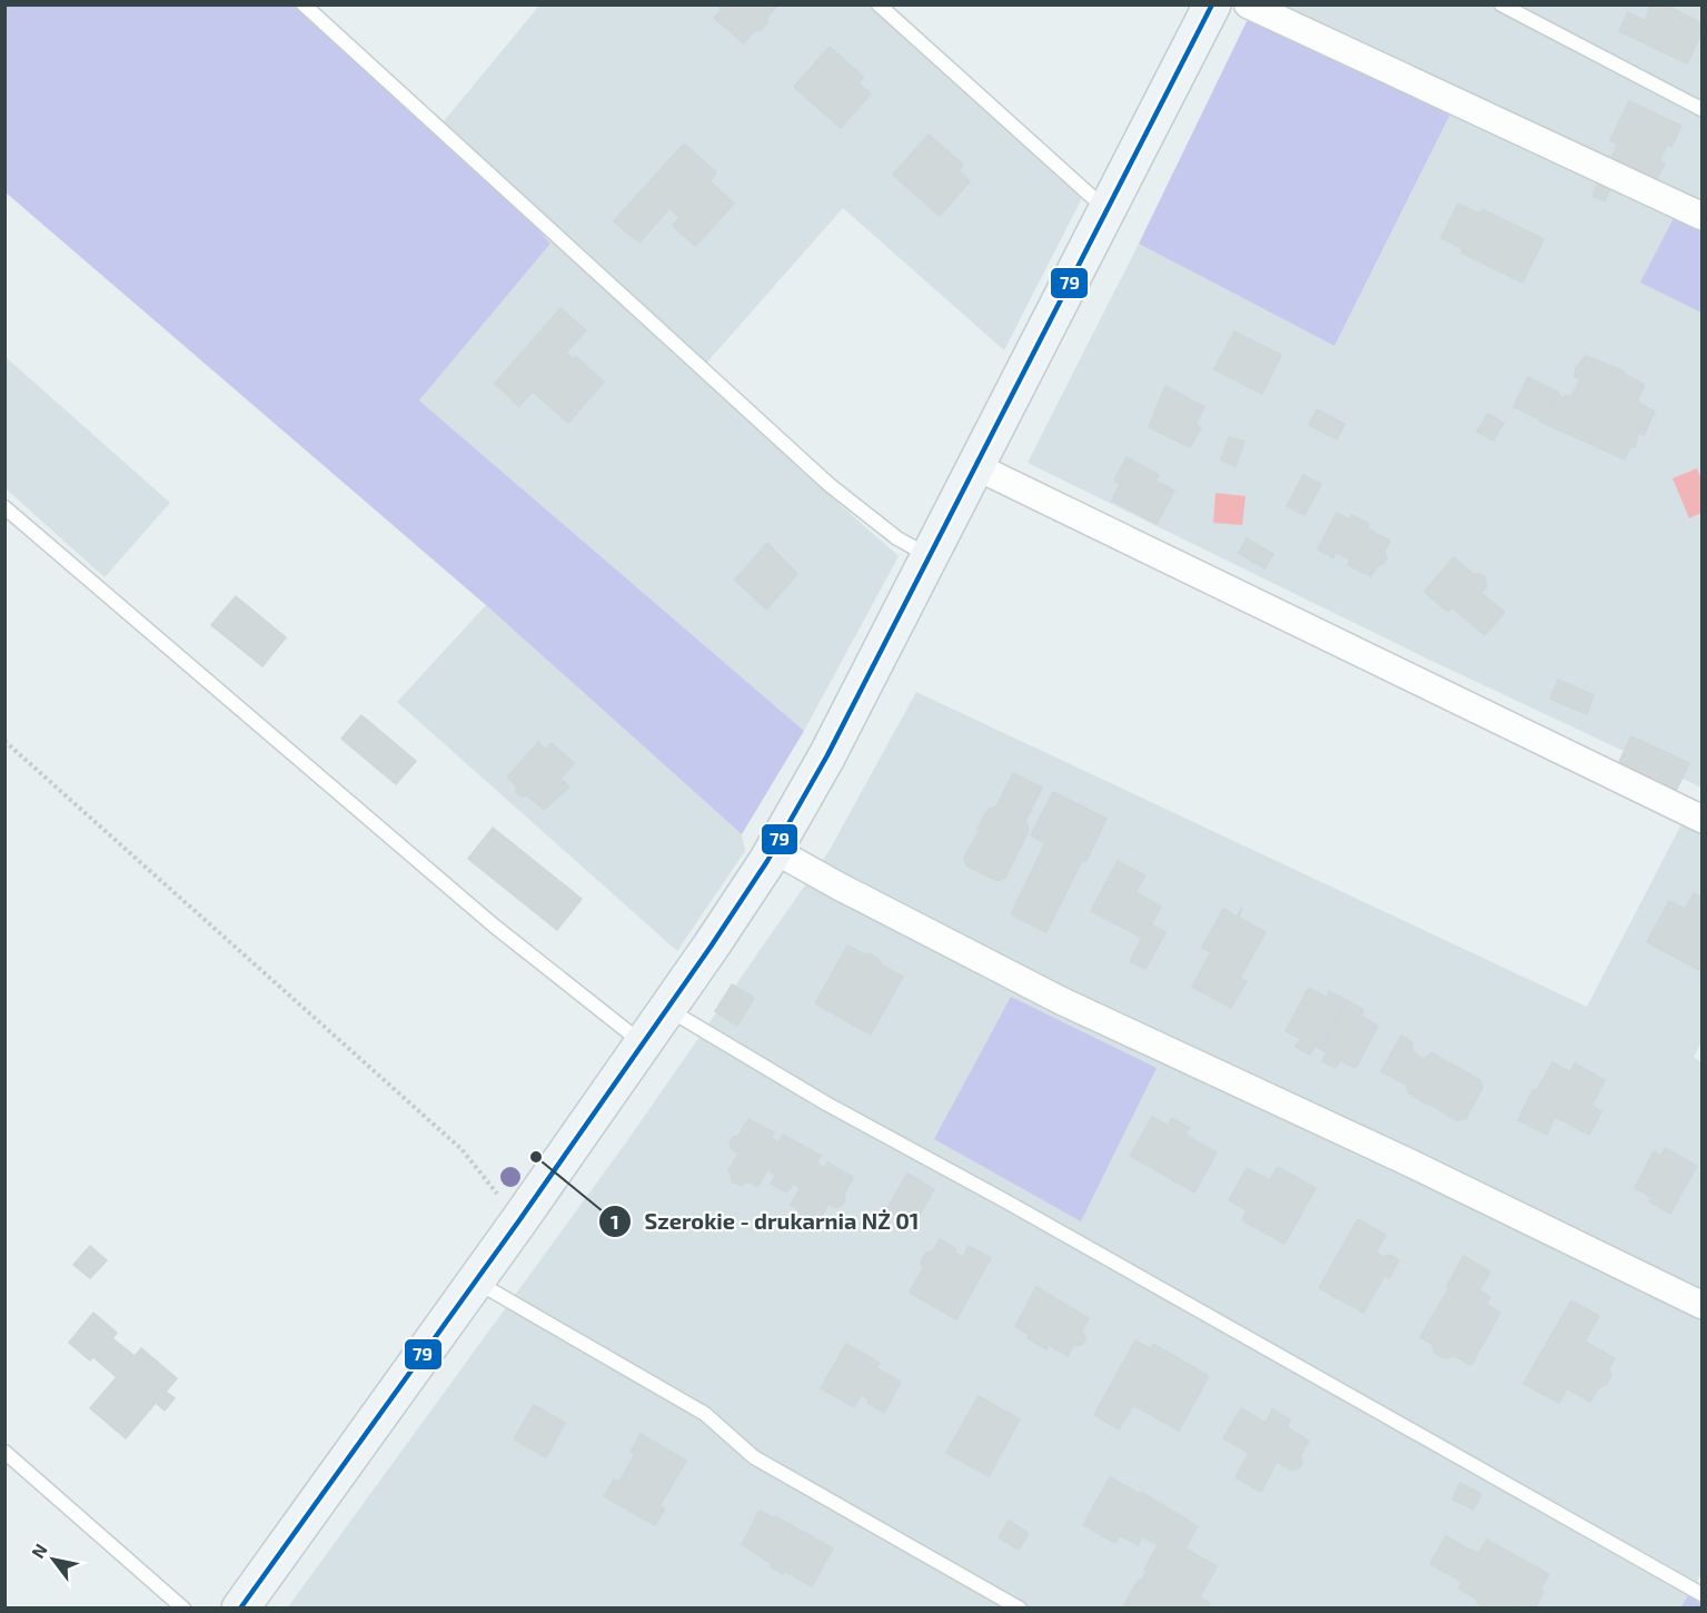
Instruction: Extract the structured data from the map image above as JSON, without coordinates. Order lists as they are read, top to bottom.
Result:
{
  "places": ["Szerokie - drukarnia NŻ 01"],
  "lines": ["transit line 79"],
  "north": "top left"
}
